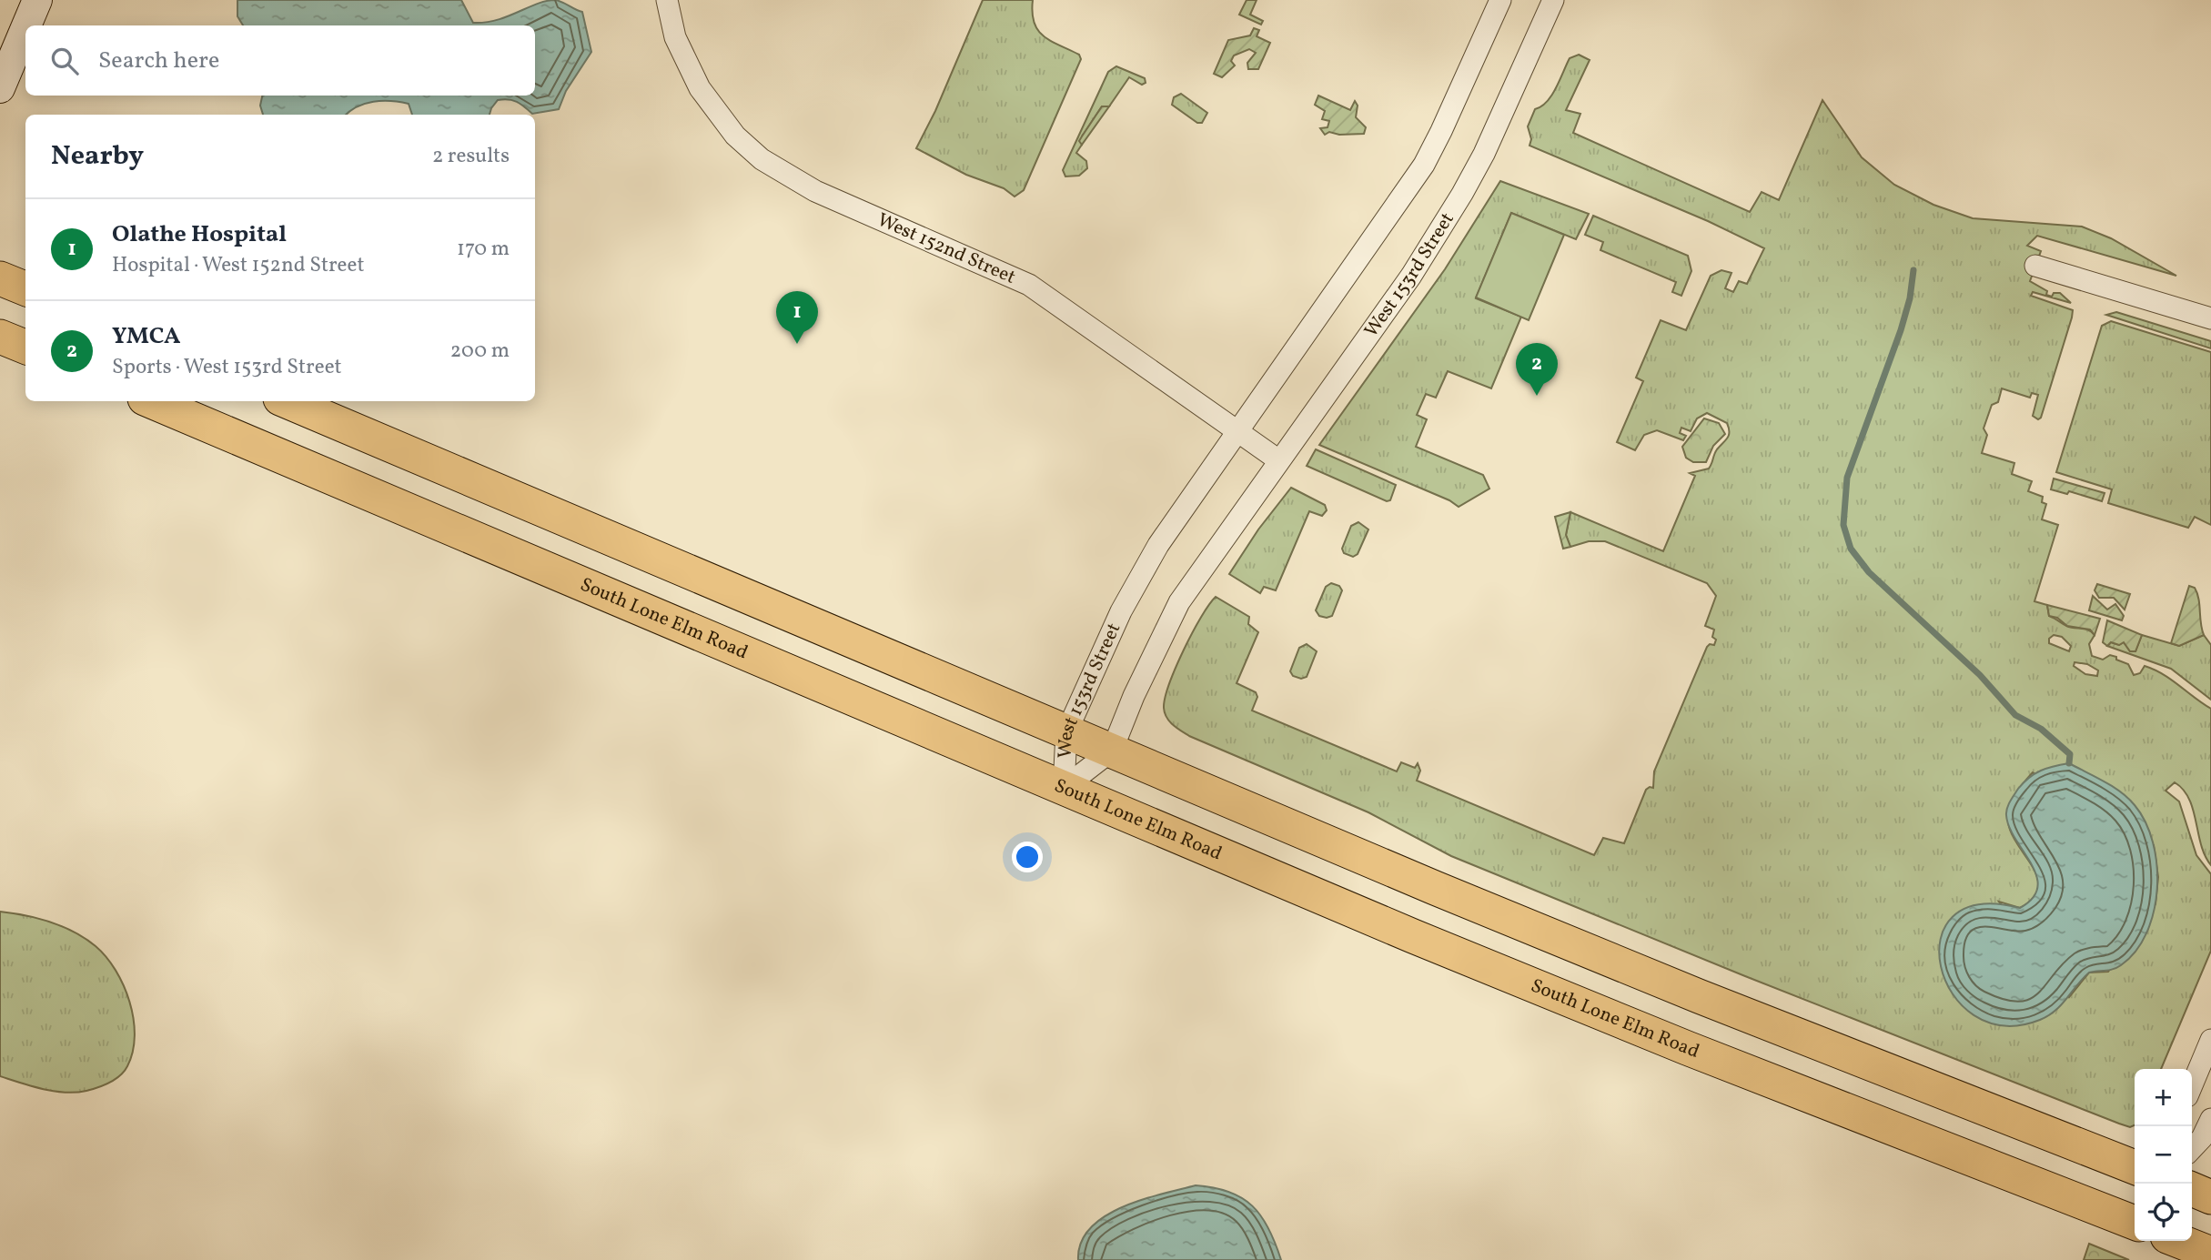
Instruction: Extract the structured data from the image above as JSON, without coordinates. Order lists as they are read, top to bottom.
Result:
{
  "streets": {
    "main road": ["South Lone Elm Road"],
    "street": ["West 152nd Street", "West 153rd Street"]
  },
  "crossings": [
    ["West 152nd Street", "West 153rd Street"],
    ["West 153rd Street", "South Lone Elm Road"]
  ],
  "page": {
    "search": "Search here",
    "heading": ["Nearby", "2 results"],
    "list": [
      {
        "mark": "1",
        "name": "Olathe Hospital",
        "note": "Hospital · West 152nd Street",
        "value": "170 m"
      },
      {
        "mark": "2",
        "name": "YMCA",
        "note": "Sports · West 153rd Street",
        "value": "200 m"
      }
    ],
    "pins": ["1", "2"],
    "map_buttons": ["+", "−"]
  }
}
